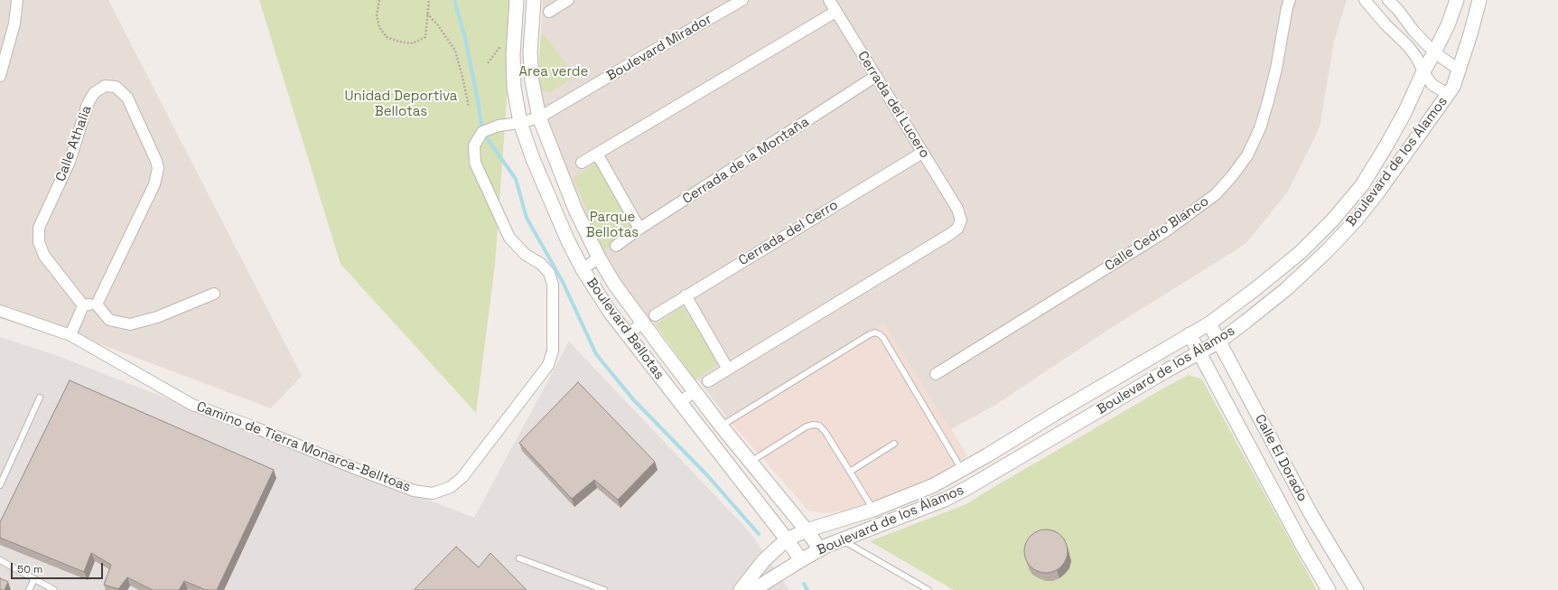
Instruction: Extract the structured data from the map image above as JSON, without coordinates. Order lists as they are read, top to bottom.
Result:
{
  "streets": {
    "street": [
      "Boulevard Mirador",
      "Cerrada del Lucero",
      "Calle Athalia",
      "Cerrada de la Montaña",
      "Boulevard de los Álamos",
      "Cerrada del Cerro",
      "Calle Cedro Blanco",
      "Boulevard Bellotas",
      "Camino de Tierra Monarca-Belltoas",
      "Calle El Dorado"
    ]
  },
  "crossings": [
    ["Boulevard Mirador", "Boulevard Bellotas"],
    ["Boulevard Mirador", "Camino de Tierra Monarca-Belltoas"],
    ["Cerrada del Lucero", "Cerrada de la Montaña"],
    ["Cerrada del Lucero", "Cerrada del Cerro"],
    ["Boulevard de los Álamos", "Boulevard Bellotas"],
    ["Boulevard de los Álamos", "Calle El Dorado"],
    ["Boulevard Bellotas", "Camino de Tierra Monarca-Belltoas"]
  ],
  "parks": ["Area verde", "Unidad Deportiva Bellotas", "Parque Bellotas"],
  "scale_bar": "50 m"
}
